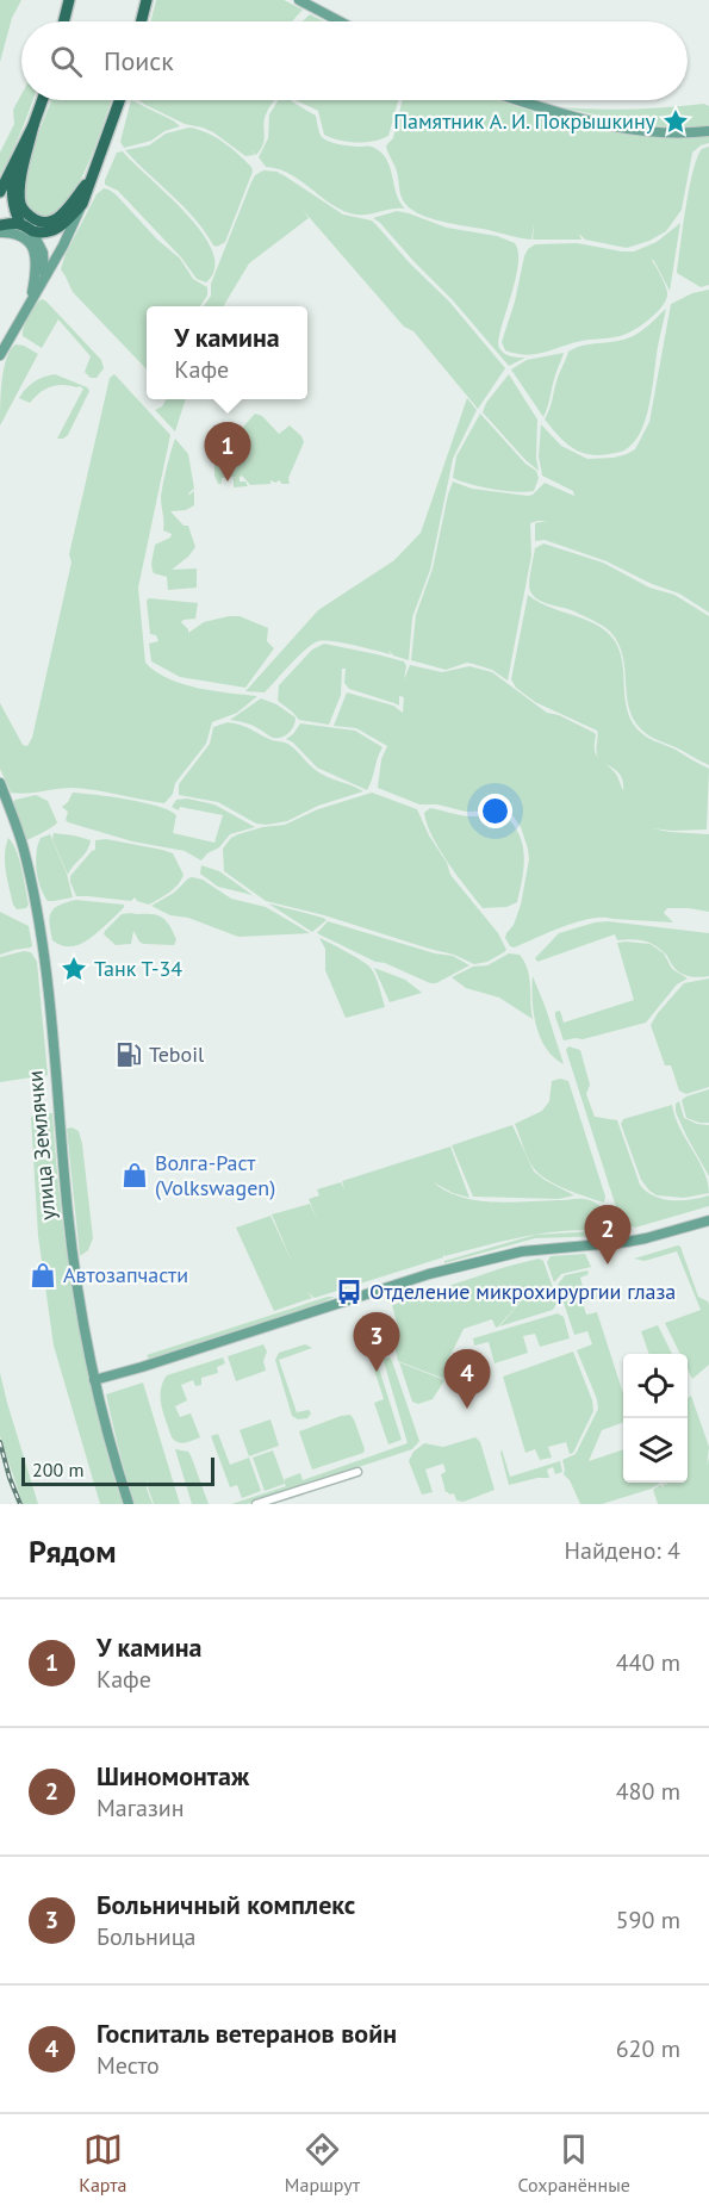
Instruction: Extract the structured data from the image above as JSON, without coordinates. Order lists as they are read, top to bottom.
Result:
{
  "streets": {
    "main road": ["улица Землячки"]
  },
  "places": {
    "place": ["Памятник А. И. Покрышкину", "Танк Т-34"],
    "fuel station": ["Teboil"],
    "shop": ["Волга-Раст (Volkswagen)", "Автозапчасти"],
    "bus stop": ["Отделение микрохирургии глаза"]
  },
  "scale_bar": "200 m",
  "page": {
    "search": "Поиск",
    "popup": ["У камина", "Кафе"],
    "pins": [
      "1",
      "2",
      "3",
      "4"
    ],
    "scale": "200 m",
    "heading": ["Рядом", "Найдено: 4"],
    "list": [
      {
        "mark": "1",
        "name": "У камина",
        "note": "Кафе",
        "value": "440 m"
      },
      {
        "mark": "2",
        "name": "Шиномонтаж",
        "note": "Магазин",
        "value": "480 m"
      },
      {
        "mark": "3",
        "name": "Больничный комплекс",
        "note": "Больница",
        "value": "590 m"
      },
      {
        "mark": "4",
        "name": "Госпиталь ветеранов войн",
        "note": "Место",
        "value": "620 m"
      }
    ],
    "nav": ["Карта", "Маршрут", "Сохранённые"]
  }
}
